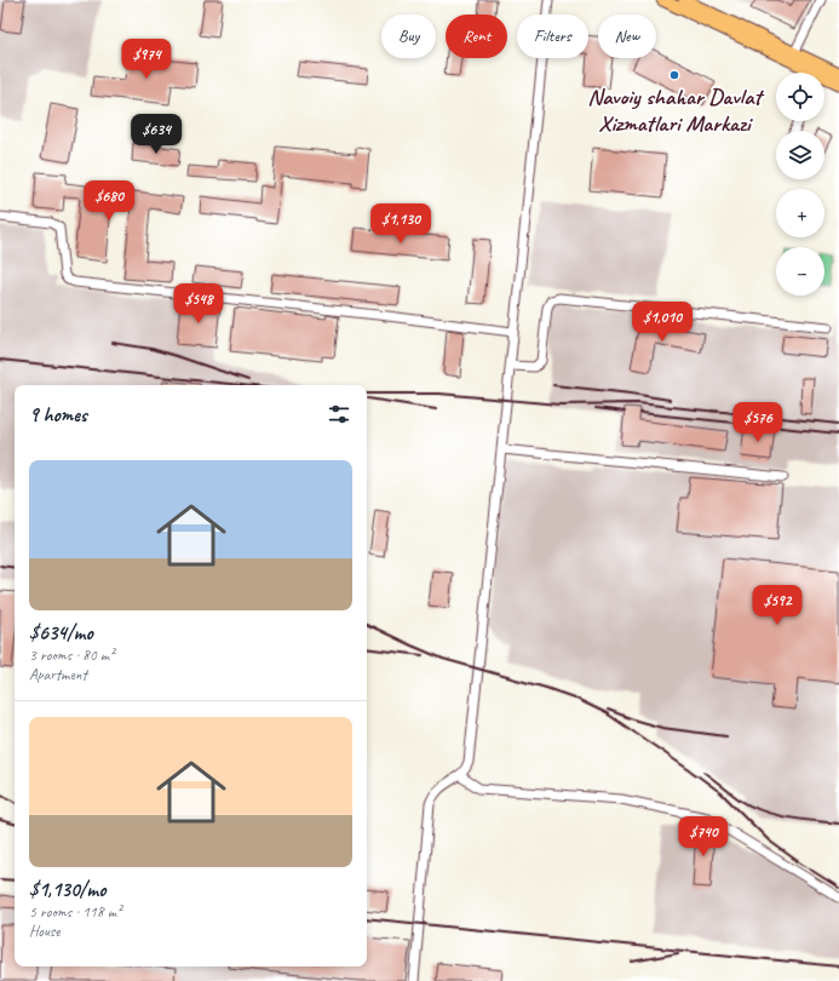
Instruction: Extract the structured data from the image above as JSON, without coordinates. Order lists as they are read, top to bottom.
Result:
{
  "places": ["Navoiy shahar Davlat Xizmatlari Markazi"],
  "page": {
    "chip": [
      "Buy",
      "Rent",
      "Filters",
      "New"
    ],
    "price": [
      "$974",
      "$634",
      "$680",
      "$1,130",
      "$548",
      "$1,010",
      "$576",
      "$592",
      "$740"
    ],
    "map_buttons": ["+", "−"],
    "heading": "9 homes",
    "list": [
      {
        "name": "$634/mo",
        "note": "3 rooms · 80 m² · Apartment"
      },
      {
        "name": "$1,130/mo",
        "note": "5 rooms · 118 m² · House"
      }
    ]
  }
}
